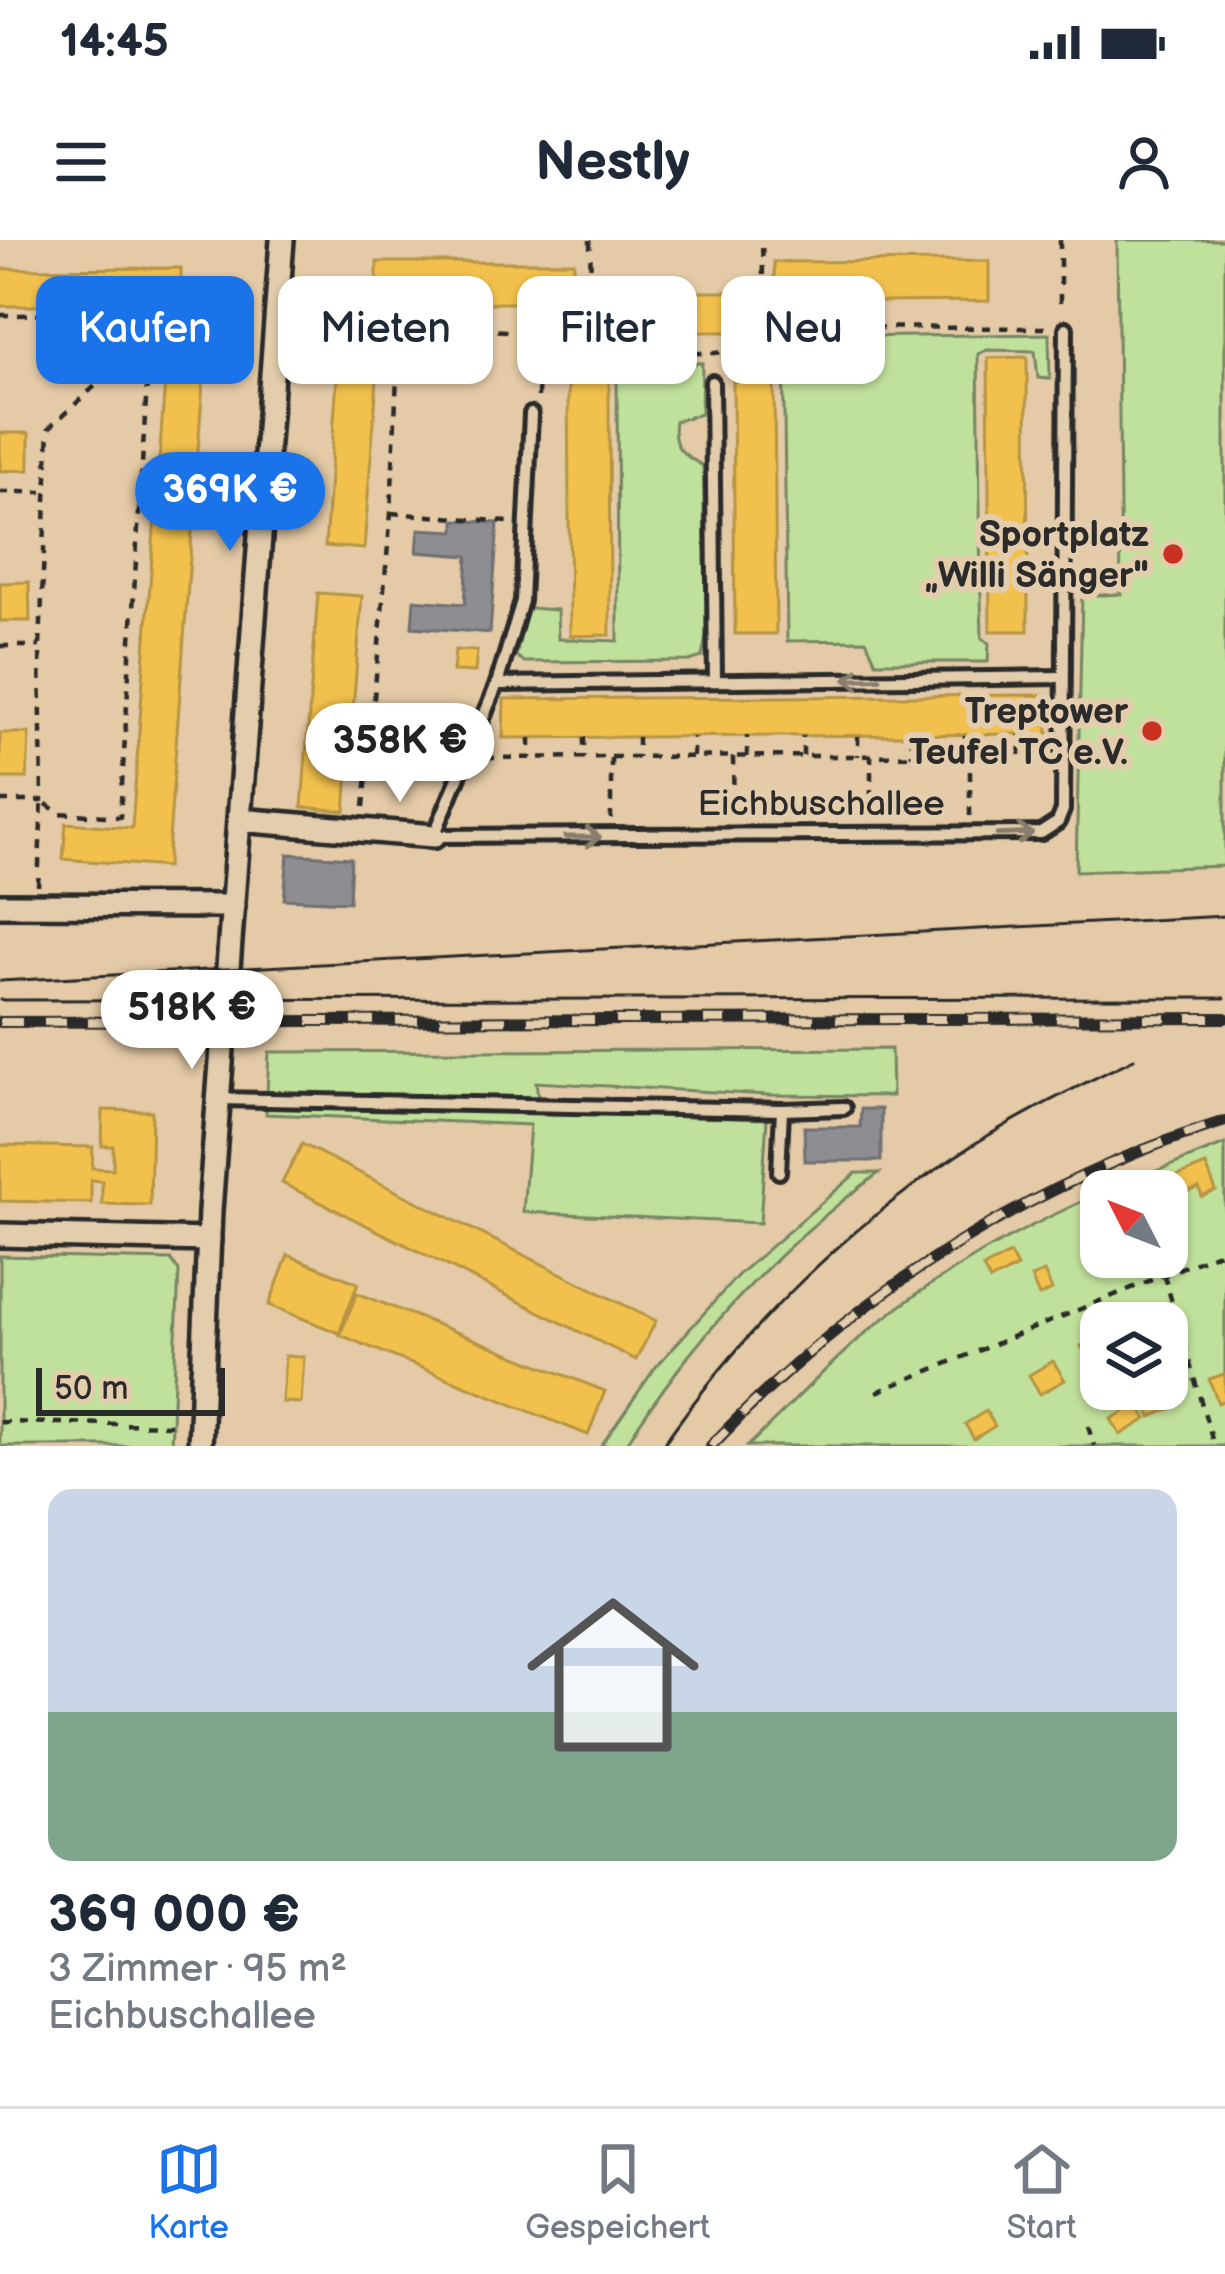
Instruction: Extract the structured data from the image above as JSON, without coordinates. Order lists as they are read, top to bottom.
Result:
{
  "streets": {
    "street": ["Eichbuschallee"]
  },
  "places": ["Sportplatz „Willi Sänger\"", "Treptower Teufel TC e.V."],
  "scale_bar": "50 m",
  "north": "top left",
  "page": {
    "status": "14:45",
    "header": "Nestly",
    "chip": [
      "Kaufen",
      "Mieten",
      "Filter",
      "Neu"
    ],
    "price": ["369K €", "358K €", "518K €"],
    "scale": "50 m",
    "list": [
      {
        "name": "369 000 €",
        "note": "3 Zimmer · 95 m² · Eichbuschallee"
      }
    ],
    "tabs": ["Karte", "Gespeichert", "Start"]
  }
}
